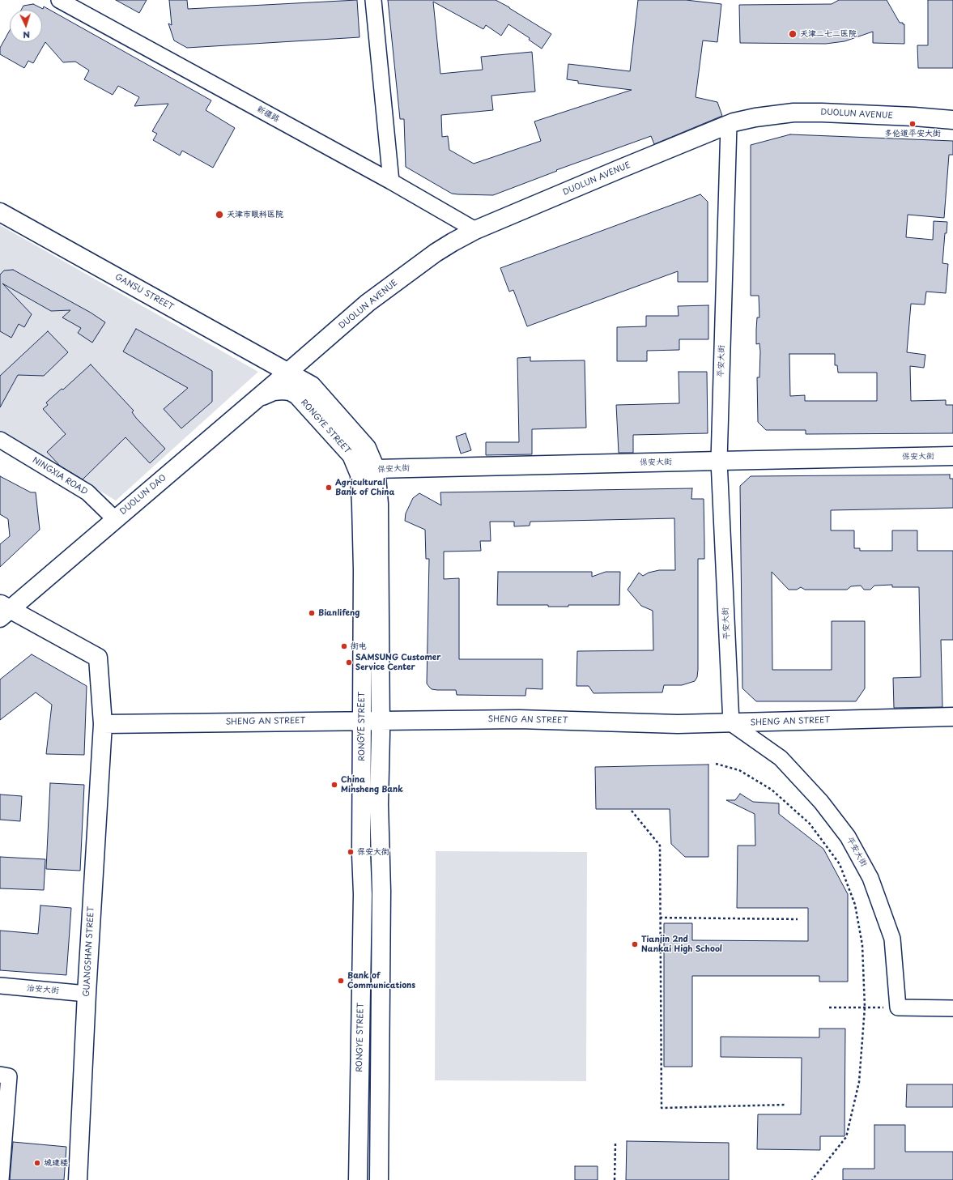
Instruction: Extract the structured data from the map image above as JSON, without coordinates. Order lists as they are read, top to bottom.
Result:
{
  "streets": {
    "street": [
      "新疆路",
      "DUOLUN AVENUE",
      "GANSU STREET",
      "平安大街",
      "RONGYE STREET",
      "保安大街",
      "NINGXIA ROAD",
      "DUOLUN DAO",
      "SHENG AN STREET",
      "GUANGSHAN STREET",
      "治安大街"
    ]
  },
  "crossings": [
    ["新疆路", "DUOLUN AVENUE"],
    ["DUOLUN AVENUE", "GANSU STREET"],
    ["DUOLUN AVENUE", "平安大街"],
    ["DUOLUN AVENUE", "RONGYE STREET"],
    ["DUOLUN AVENUE", "DUOLUN DAO"],
    ["GANSU STREET", "RONGYE STREET"],
    ["GANSU STREET", "DUOLUN DAO"],
    ["平安大街", "保安大街"],
    ["平安大街", "SHENG AN STREET"],
    ["RONGYE STREET", "保安大街"],
    ["RONGYE STREET", "DUOLUN DAO"],
    ["RONGYE STREET", "SHENG AN STREET"],
    ["NINGXIA ROAD", "DUOLUN DAO"],
    ["DUOLUN DAO", "GUANGSHAN STREET"],
    ["SHENG AN STREET", "GUANGSHAN STREET"],
    ["GUANGSHAN STREET", "治安大街"]
  ],
  "places": [
    "天津二七二医院",
    "多伦道平安大街",
    "天津市眼科医院",
    "Agricultural Bank of China",
    "Bianlifeng",
    "街电",
    "SAMSUNG Customer Service Center",
    "China Minsheng Bank",
    "保安大街",
    "Tianjin 2nd Nankai High School",
    "Bank of Communications",
    "城建楼"
  ],
  "north": "bottom"
}
